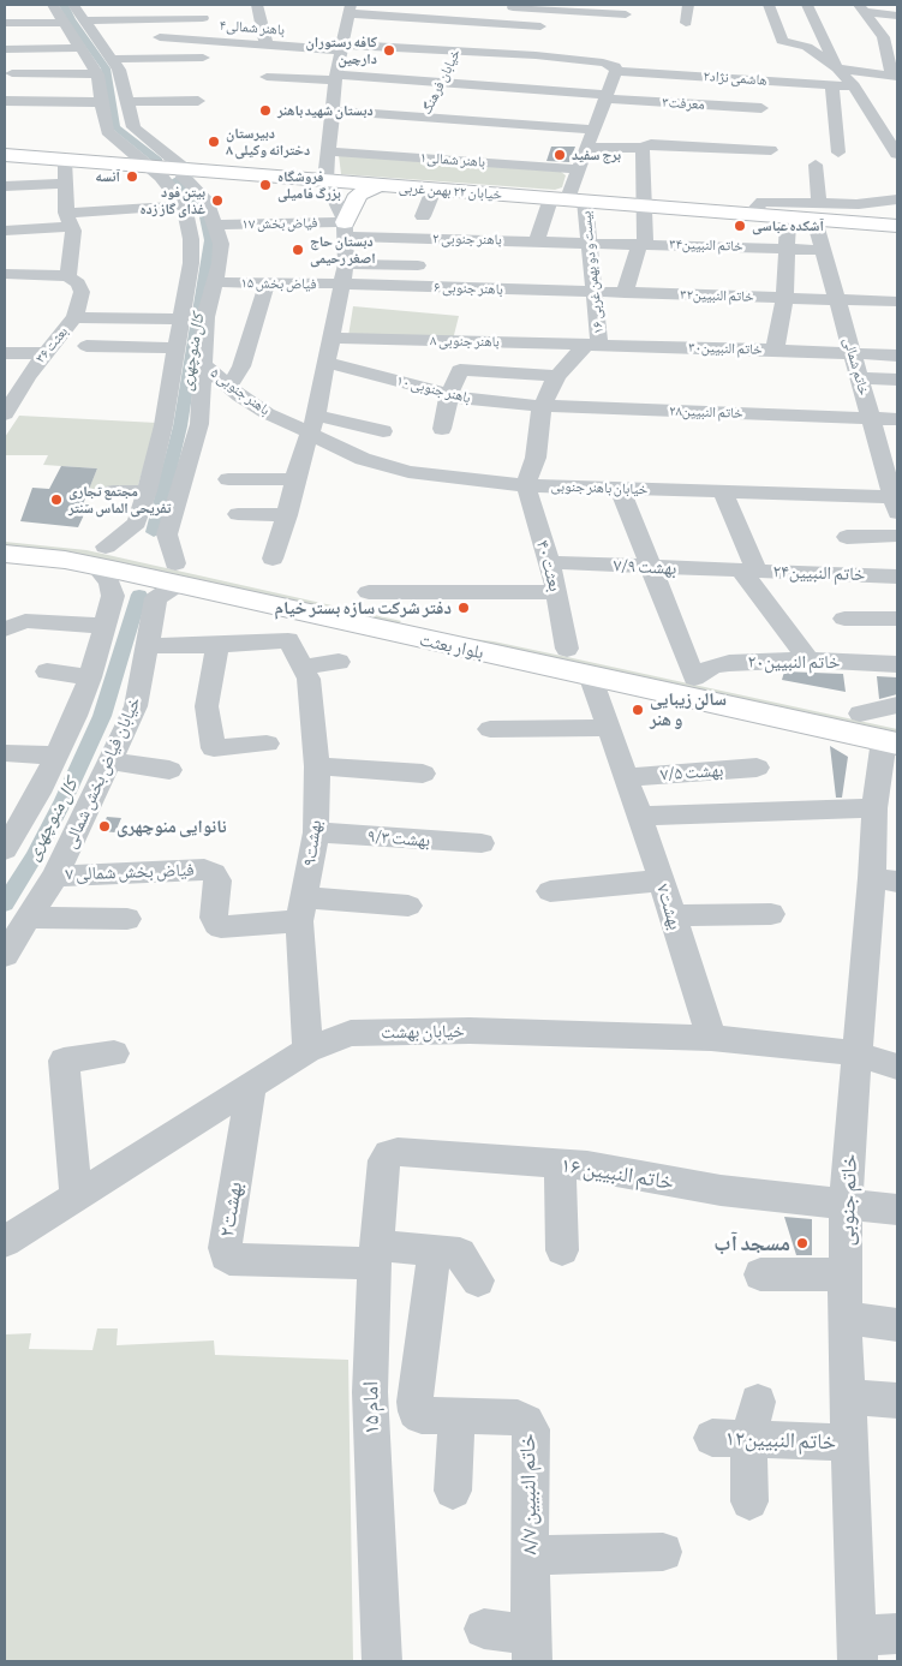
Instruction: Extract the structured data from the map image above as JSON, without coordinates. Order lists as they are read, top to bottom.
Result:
{
  "streets": {
    "main road": ["خیابان ۲۲ بهمن غربی", "بلوار بعثت"],
    "street": [
      "باهنر شمالی۴",
      "هاشمی نژاد۲",
      "خیابان فرهنگ",
      "معرفت۳",
      "باهنر شمالی۱",
      "فیاض بخش ۱۷",
      "باهنر جنوبی ۲",
      "خاتم النبیین۳۴",
      "بیست و دو بهمن غربی ۱۶",
      "فیاض بخش ۱۵",
      "باهنر جنوبی ۶",
      "خاتم النبیین۳۲",
      "باهنر جنوبی ۸",
      "بعثت ۳۶",
      "خاتم النبیین۳۰",
      "خاتم شمالی",
      "باهنر جنوبی ۱۰",
      "باهنر جنوبی ۵",
      "خاتم النبیین۲۸",
      "خیابان باهنر جنوبی",
      "بعثت ۴۰",
      "بهشت ۷/۹",
      "خاتم النبیین۲۴",
      "خاتم النبیین۲۰",
      "خیابان فیاض بخش شمالی",
      "بهشت ۷/۵",
      "بهشت ۹/۳",
      "بهشت۹",
      "فیاض بخش شمالی ۷",
      "بهشت۷",
      "خیابان بهشت",
      "خاتم النبیین ۱۶",
      "خاتم جنوبی",
      "بهشت۲",
      "امام ۱۵",
      "خاتم النبیین۱۲",
      "خاتم النبیین ۸/۷"
    ]
  },
  "crossings": [
    ["باهنر شمالی۴", "هاشمی نژاد۲"],
    ["باهنر شمالی۴", "خیابان فرهنگ"],
    ["باهنر شمالی۴", "معرفت۳"],
    ["هاشمی نژاد۲", "خیابان فرهنگ"],
    ["هاشمی نژاد۲", "معرفت۳"],
    ["خیابان فرهنگ", "معرفت۳"],
    ["خیابان ۲۲ بهمن غربی", "بیست و دو بهمن غربی ۱۶"],
    ["خیابان ۲۲ بهمن غربی", "خاتم شمالی"],
    ["فیاض بخش ۱۷", "باهنر جنوبی ۲"],
    ["باهنر جنوبی ۲", "خاتم النبیین۳۴"],
    ["باهنر جنوبی ۲", "بیست و دو بهمن غربی ۱۶"],
    ["خاتم النبیین۳۴", "بیست و دو بهمن غربی ۱۶"],
    ["خاتم النبیین۳۴", "خاتم شمالی"],
    ["بیست و دو بهمن غربی ۱۶", "باهنر جنوبی ۶"],
    ["بیست و دو بهمن غربی ۱۶", "خاتم النبیین۳۲"],
    ["بیست و دو بهمن غربی ۱۶", "باهنر جنوبی ۸"],
    ["بیست و دو بهمن غربی ۱۶", "خاتم النبیین۳۰"],
    ["فیاض بخش ۱۵", "باهنر جنوبی ۶"],
    ["باهنر جنوبی ۶", "خاتم النبیین۳۲"],
    ["خاتم النبیین۳۲", "خاتم شمالی"],
    ["باهنر جنوبی ۸", "خاتم النبیین۳۰"],
    ["خاتم النبیین۳۰", "خاتم شمالی"],
    ["خاتم شمالی", "خاتم النبیین۲۸"],
    ["خاتم شمالی", "خیابان باهنر جنوبی"],
    ["باهنر جنوبی ۱۰", "خاتم النبیین۲۸"],
    ["باهنر جنوبی ۵", "خیابان باهنر جنوبی"],
    ["خیابان باهنر جنوبی", "بعثت ۴۰"],
    ["بعثت ۴۰", "بهشت ۷/۹"],
    ["بعثت ۴۰", "بلوار بعثت"],
    ["بهشت ۷/۹", "خاتم النبیین۲۴"],
    ["بلوار بعثت", "خاتم النبیین۲۰"],
    ["بلوار بعثت", "خیابان فیاض بخش شمالی"],
    ["بلوار بعثت", "بهشت۷"],
    ["بلوار بعثت", "خاتم جنوبی"],
    ["خیابان فیاض بخش شمالی", "فیاض بخش شمالی ۷"],
    ["بهشت ۷/۵", "بهشت۷"],
    ["بهشت ۹/۳", "بهشت۹"],
    ["بهشت۹", "فیاض بخش شمالی ۷"],
    ["بهشت۹", "خیابان بهشت"],
    ["بهشت۷", "خیابان بهشت"],
    ["خیابان بهشت", "خاتم جنوبی"],
    ["خیابان بهشت", "بهشت۲"],
    ["خاتم النبیین ۱۶", "خاتم جنوبی"],
    ["خاتم النبیین ۱۶", "امام ۱۵"],
    ["خاتم جنوبی", "خاتم النبیین۱۲"],
    ["بهشت۲", "امام ۱۵"]
  ],
  "water": ["کال منوچهری"],
  "places": [
    "کافه رستوران دارچین",
    "دبستان شهید باهنر",
    "دبیرستان دخترانه وکیلی ۸",
    "برج سفید",
    "آنسه",
    "فروشگاه بزرگ فامیلی",
    "بیتن فود غذای گاز زده",
    "آشکده عباسی",
    "دبستان حاج اصغر رحیمی",
    "مجتمع تجاری تفریحی الماس سنتر",
    "دفتر شرکت سازه بستر خیام",
    "سالن زیبایی و هنر",
    "نانوایی منوچهری",
    "مسجد آب"
  ]
}
